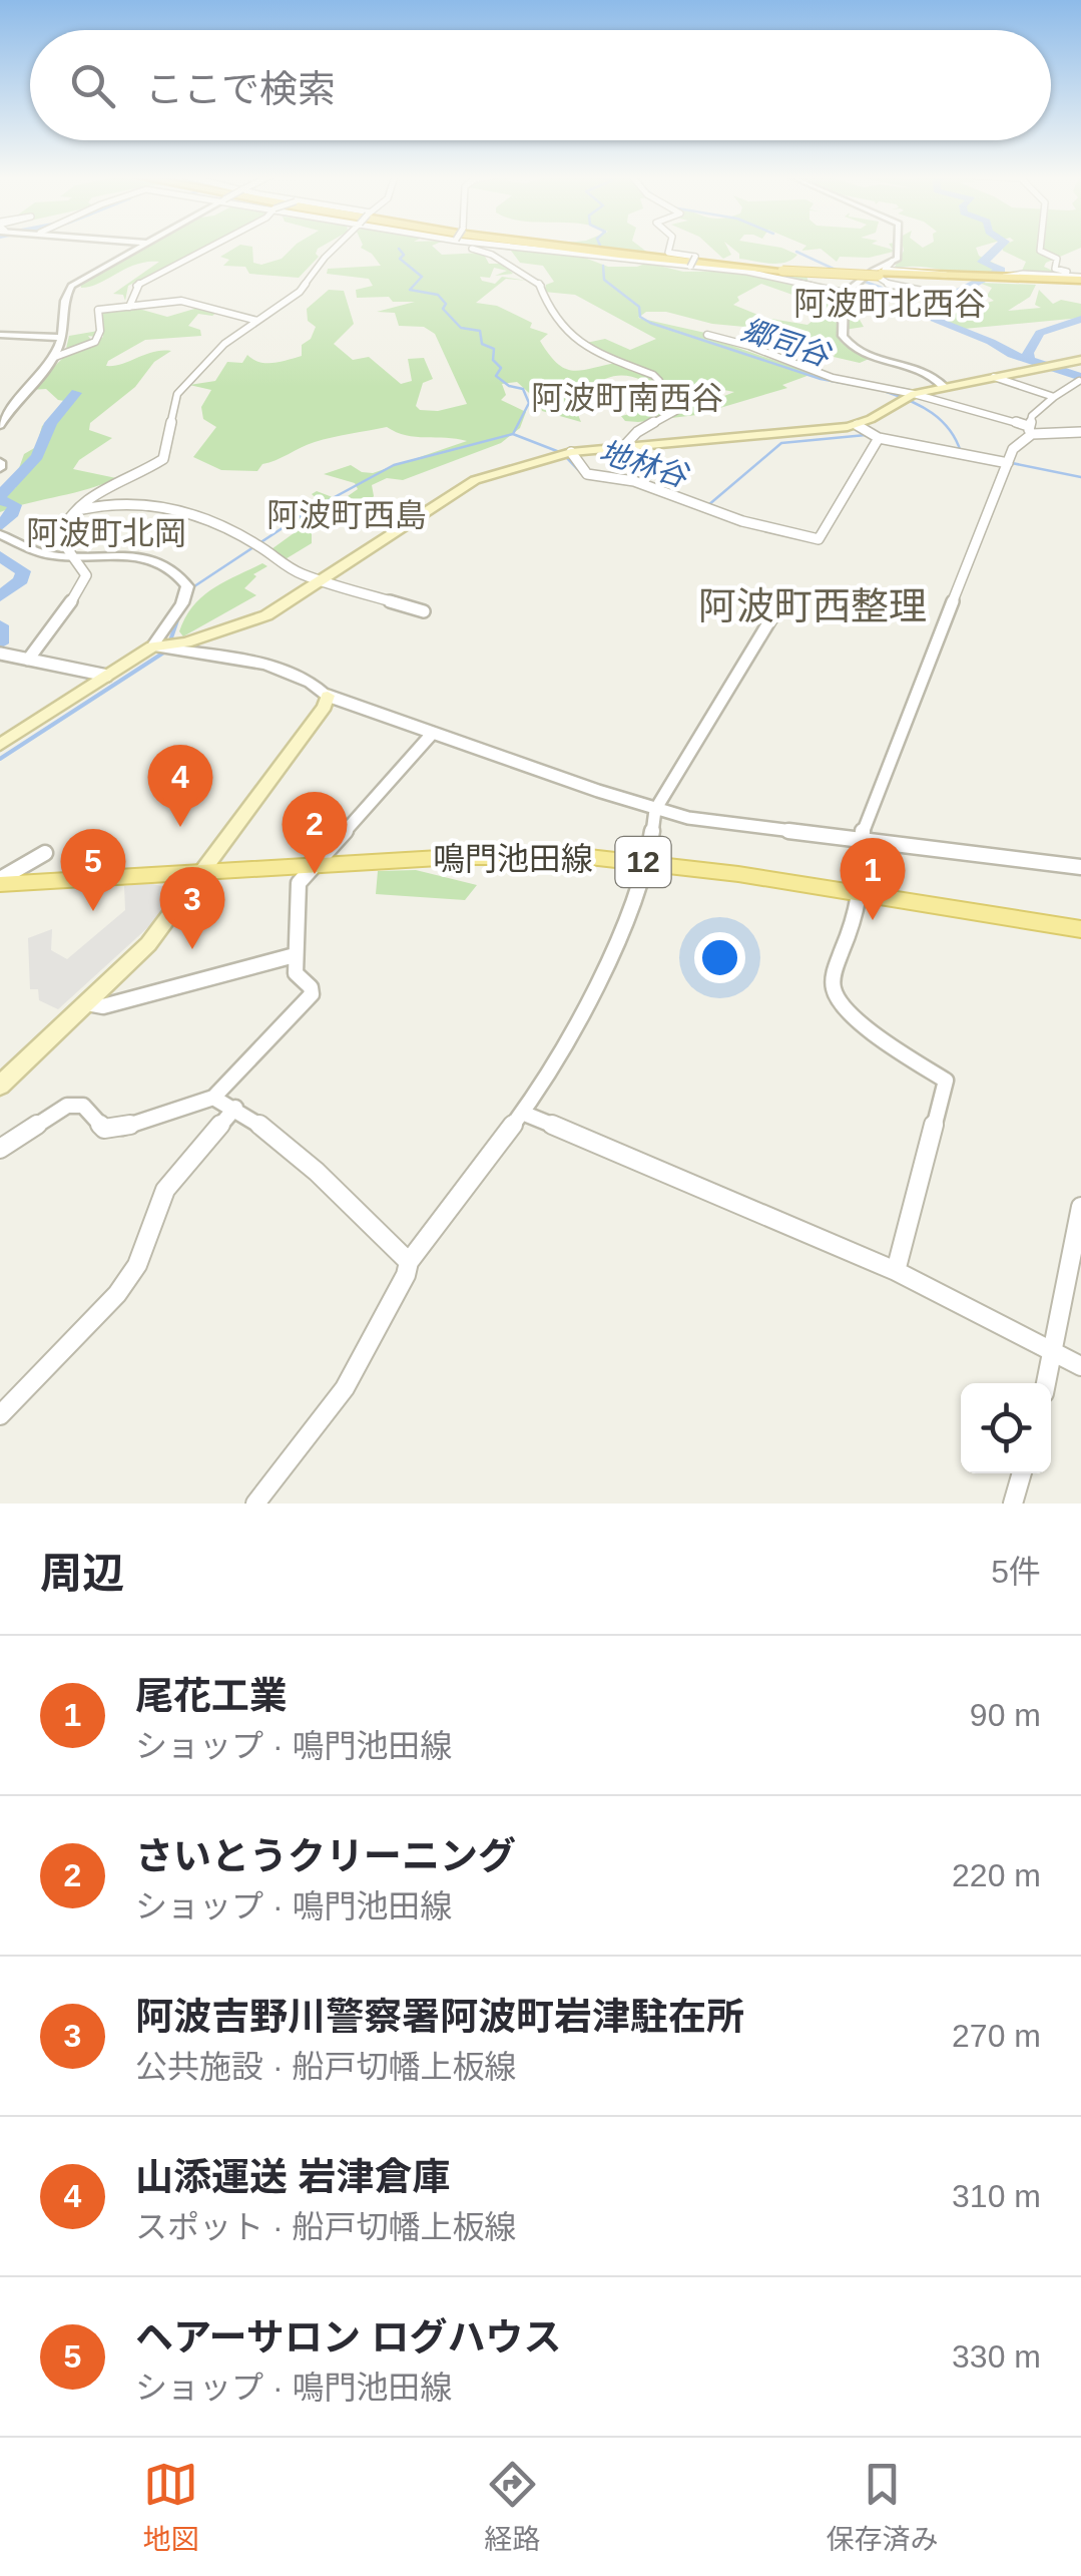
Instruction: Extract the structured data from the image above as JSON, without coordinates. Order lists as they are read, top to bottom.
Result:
{
  "streets": {
    "main road": ["鳴門池田線", "12"]
  },
  "districts": [
    "阿波町北西谷",
    "阿波町南西谷",
    "阿波町西島",
    "阿波町北岡",
    "阿波町西整理"
  ],
  "water": ["郷司谷", "地林谷"],
  "page": {
    "search": "ここで検索",
    "pins": [
      "4",
      "2",
      "5",
      "1",
      "3"
    ],
    "heading": ["周辺", "5件"],
    "list": [
      {
        "mark": "1",
        "name": "尾花工業",
        "note": "ショップ · 鳴門池田線",
        "value": "90 m"
      },
      {
        "mark": "2",
        "name": "さいとうクリーニング",
        "note": "ショップ · 鳴門池田線",
        "value": "220 m"
      },
      {
        "mark": "3",
        "name": "阿波吉野川警察署阿波町岩津駐在所",
        "note": "公共施設 · 船戸切幡上板線",
        "value": "270 m"
      },
      {
        "mark": "4",
        "name": "山添運送 岩津倉庫",
        "note": "スポット · 船戸切幡上板線",
        "value": "310 m"
      },
      {
        "mark": "5",
        "name": "ヘアーサロン ログハウス",
        "note": "ショップ · 鳴門池田線",
        "value": "330 m"
      }
    ],
    "nav": ["地図", "経路", "保存済み"]
  }
}
